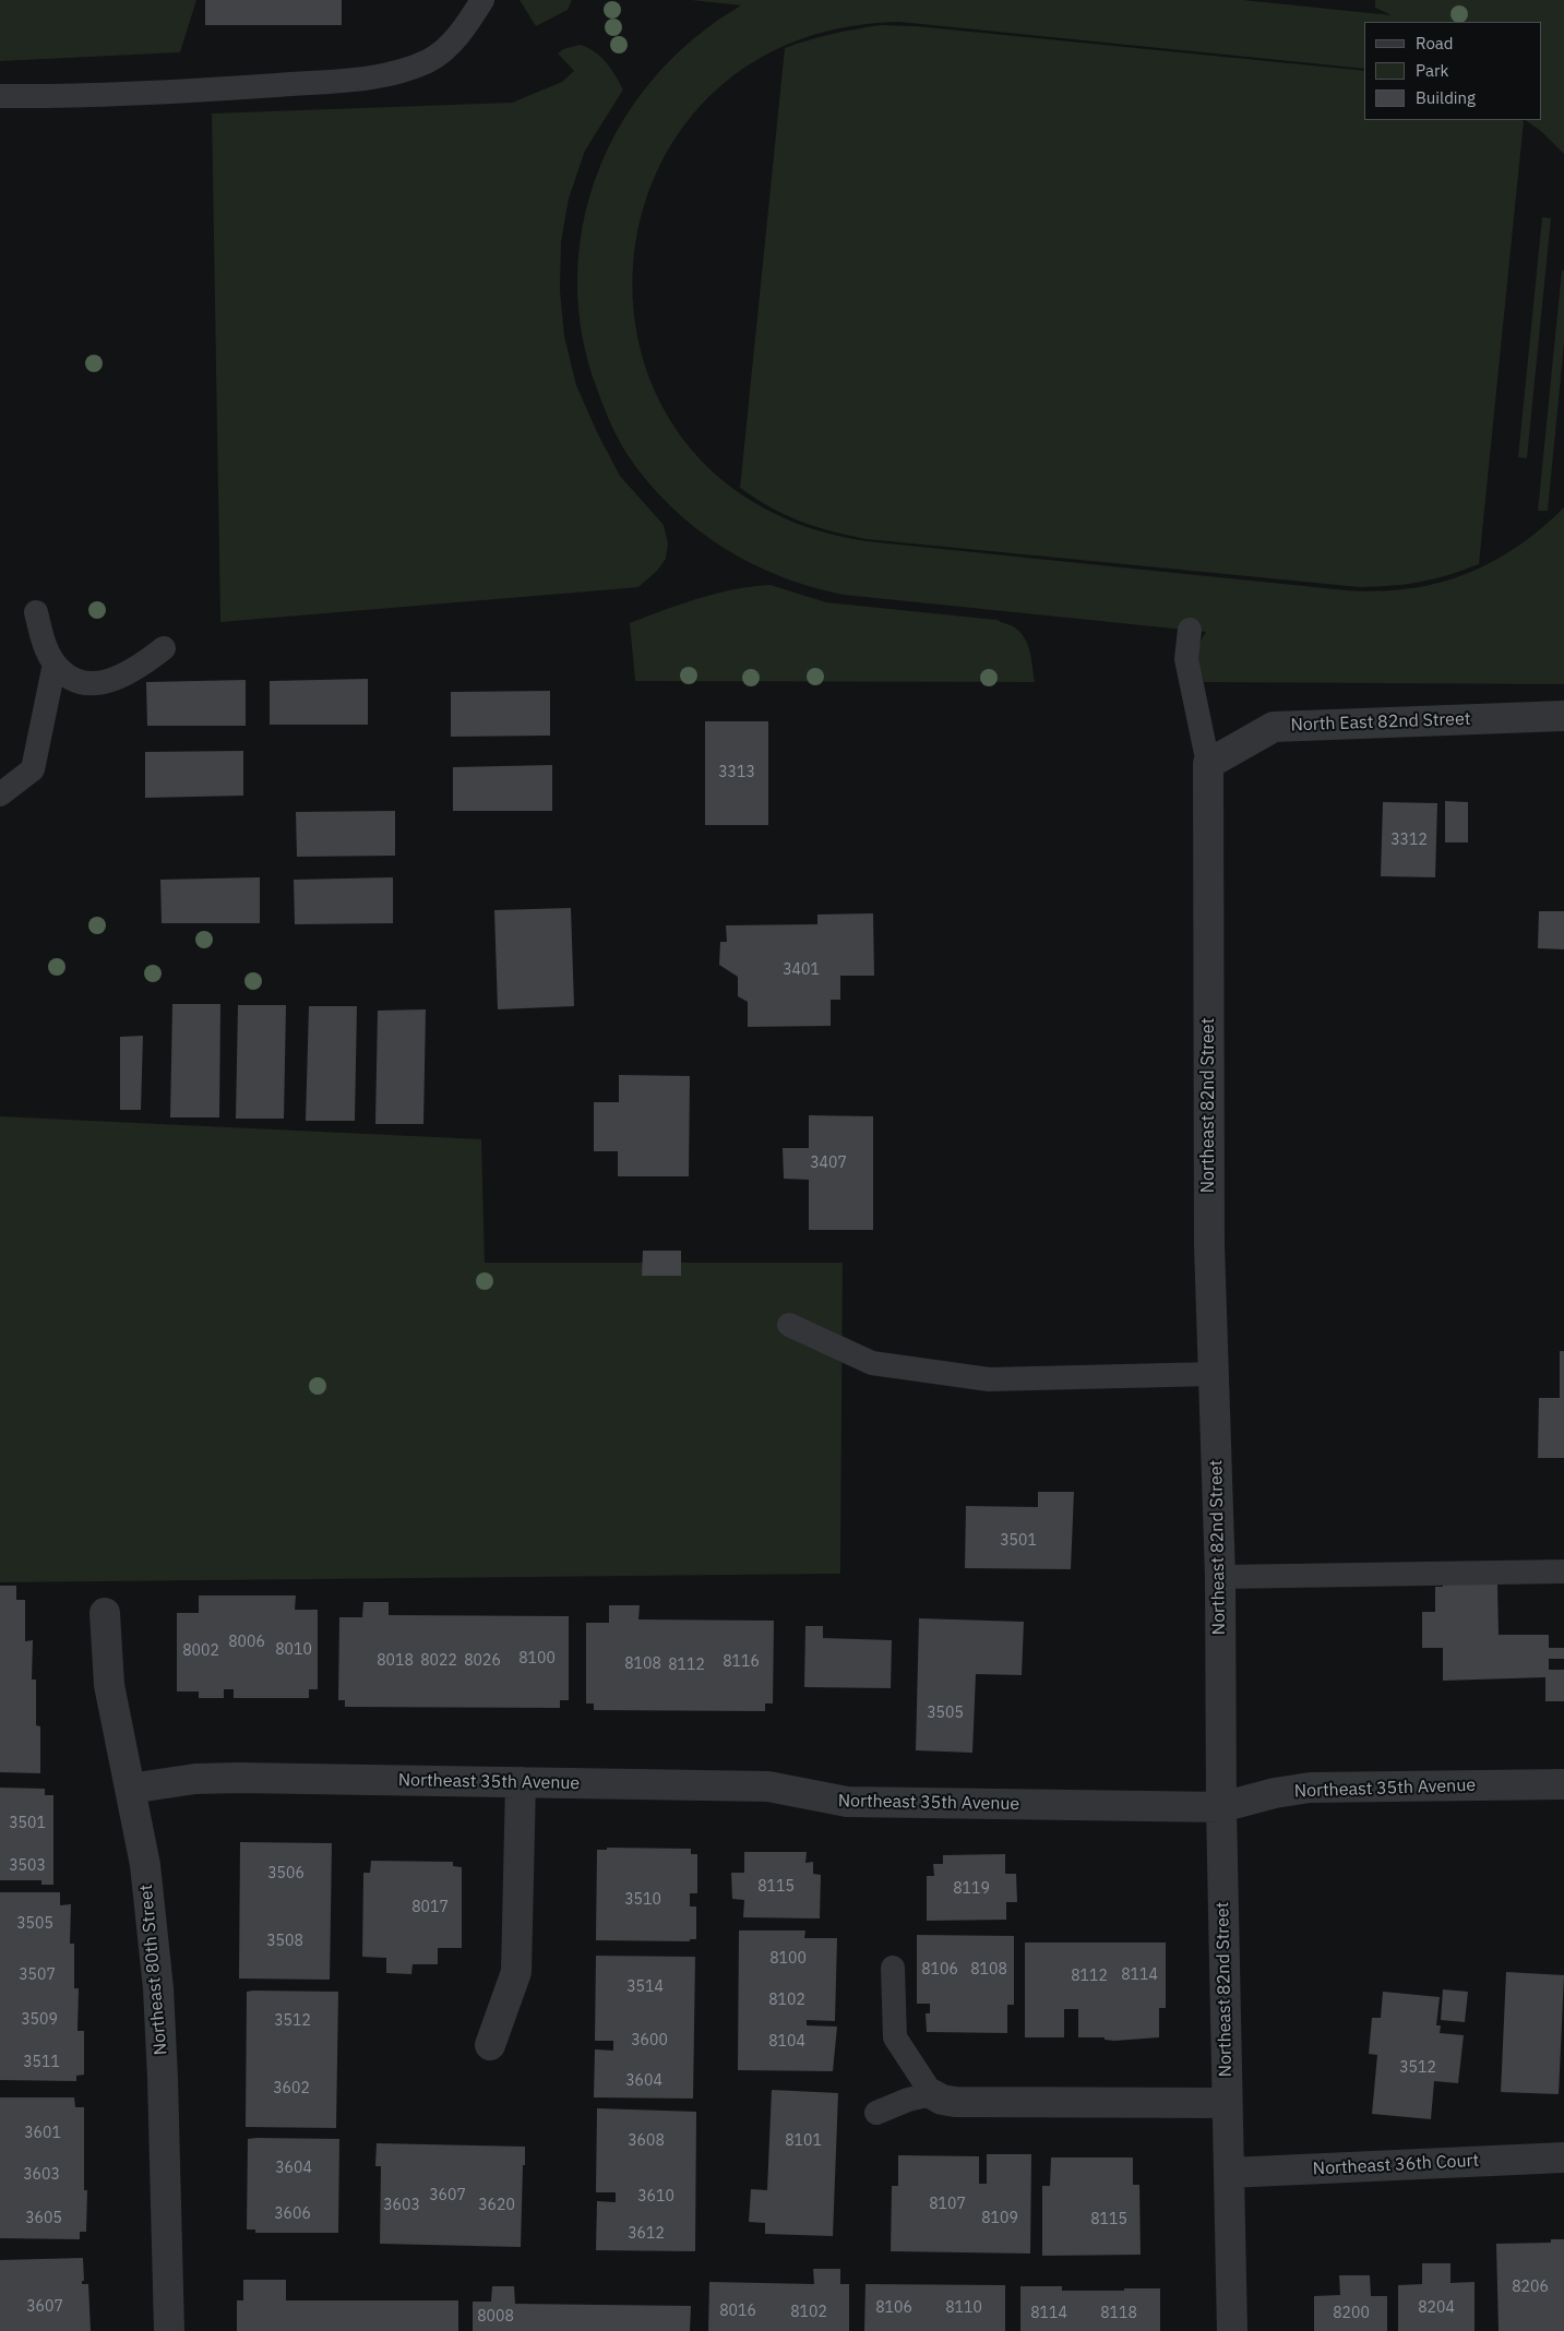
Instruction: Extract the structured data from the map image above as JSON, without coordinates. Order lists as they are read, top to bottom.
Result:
{
  "streets": {
    "street": [
      "North East 82nd Street",
      "Northeast 82nd Street",
      "Northeast 35th Avenue",
      "Northeast 80th Street",
      "Northeast 36th Court"
    ]
  },
  "crossings": [
    ["North East 82nd Street", "Northeast 82nd Street"],
    ["Northeast 82nd Street", "Northeast 35th Avenue"],
    ["Northeast 82nd Street", "Northeast 36th Court"],
    ["Northeast 35th Avenue", "Northeast 80th Street"]
  ],
  "house_numbers": [
    "3313",
    "3312",
    "3401",
    "3407",
    "3501",
    "8006",
    "8010",
    "8002",
    "8100",
    "8018",
    "8022",
    "8026",
    "8116",
    "8108",
    "8112",
    "3505",
    "3501",
    "3503",
    "3506",
    "8115",
    "8119",
    "3510",
    "8017",
    "3505",
    "3508",
    "8100",
    "8106",
    "8108",
    "3507",
    "8114",
    "8112",
    "3514",
    "8102",
    "3509",
    "3512",
    "3600",
    "8104",
    "3511",
    "3512",
    "3604",
    "3602",
    "3601",
    "3608",
    "8101",
    "3604",
    "3603",
    "3607",
    "3610",
    "8107",
    "3603",
    "3620",
    "3606",
    "3605",
    "8109",
    "8115",
    "3612",
    "8206",
    "3607",
    "8106",
    "8110",
    "8204",
    "8016",
    "8102",
    "8114",
    "8118",
    "8200",
    "8008"
  ],
  "legend": ["Road", "Park", "Building"]
}
